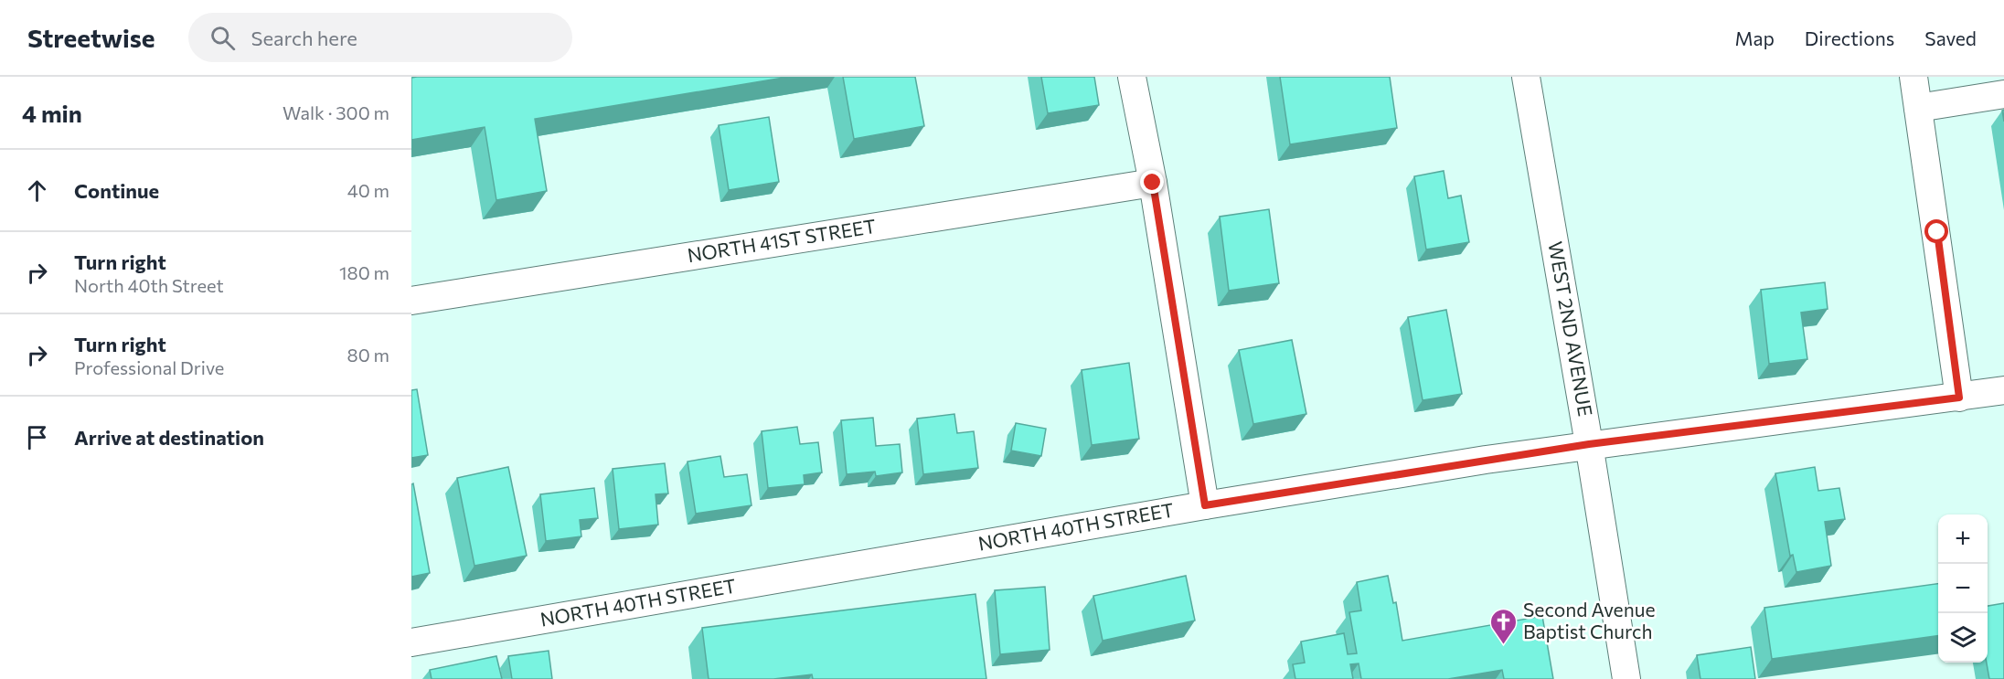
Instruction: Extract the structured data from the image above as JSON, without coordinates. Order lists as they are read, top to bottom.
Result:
{
  "streets": {
    "street": ["NORTH 41ST STREET", "WEST 2ND AVENUE", "NORTH 40TH STREET"]
  },
  "crossings": [
    ["WEST 2ND AVENUE", "NORTH 40TH STREET"]
  ],
  "places": {
    "church": ["Second Avenue Baptist Church"]
  },
  "page": {
    "header": "Streetwise",
    "search": "Search here",
    "nav": ["Map", "Directions", "Saved"],
    "heading": ["4 min", "Walk · 300 m"],
    "list": [
      ["Continue", "40 m"],
      ["Turn right", "North 40th Street", "180 m"],
      ["Turn right", "Professional Drive", "80 m"],
      "Arrive at destination"
    ],
    "map_buttons": ["+", "−"]
  }
}
